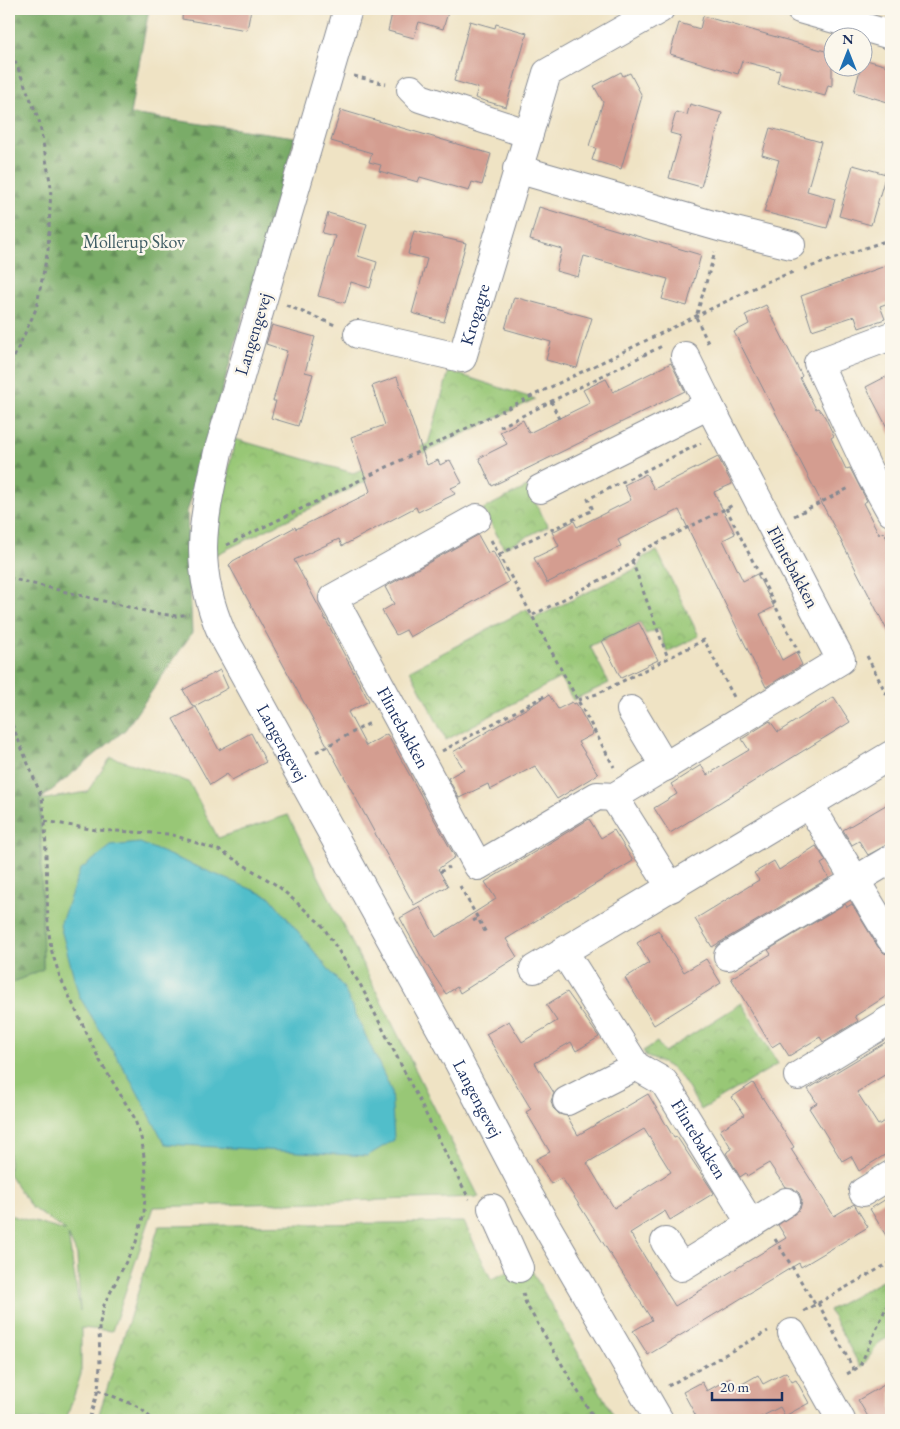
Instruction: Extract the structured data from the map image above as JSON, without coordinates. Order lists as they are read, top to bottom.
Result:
{
  "streets": {
    "street": ["Krogagre", "Langengevej", "Flintebakken"]
  },
  "parks": ["Mollerup Skov"],
  "scale_bar": "20 m",
  "north": "top"
}
